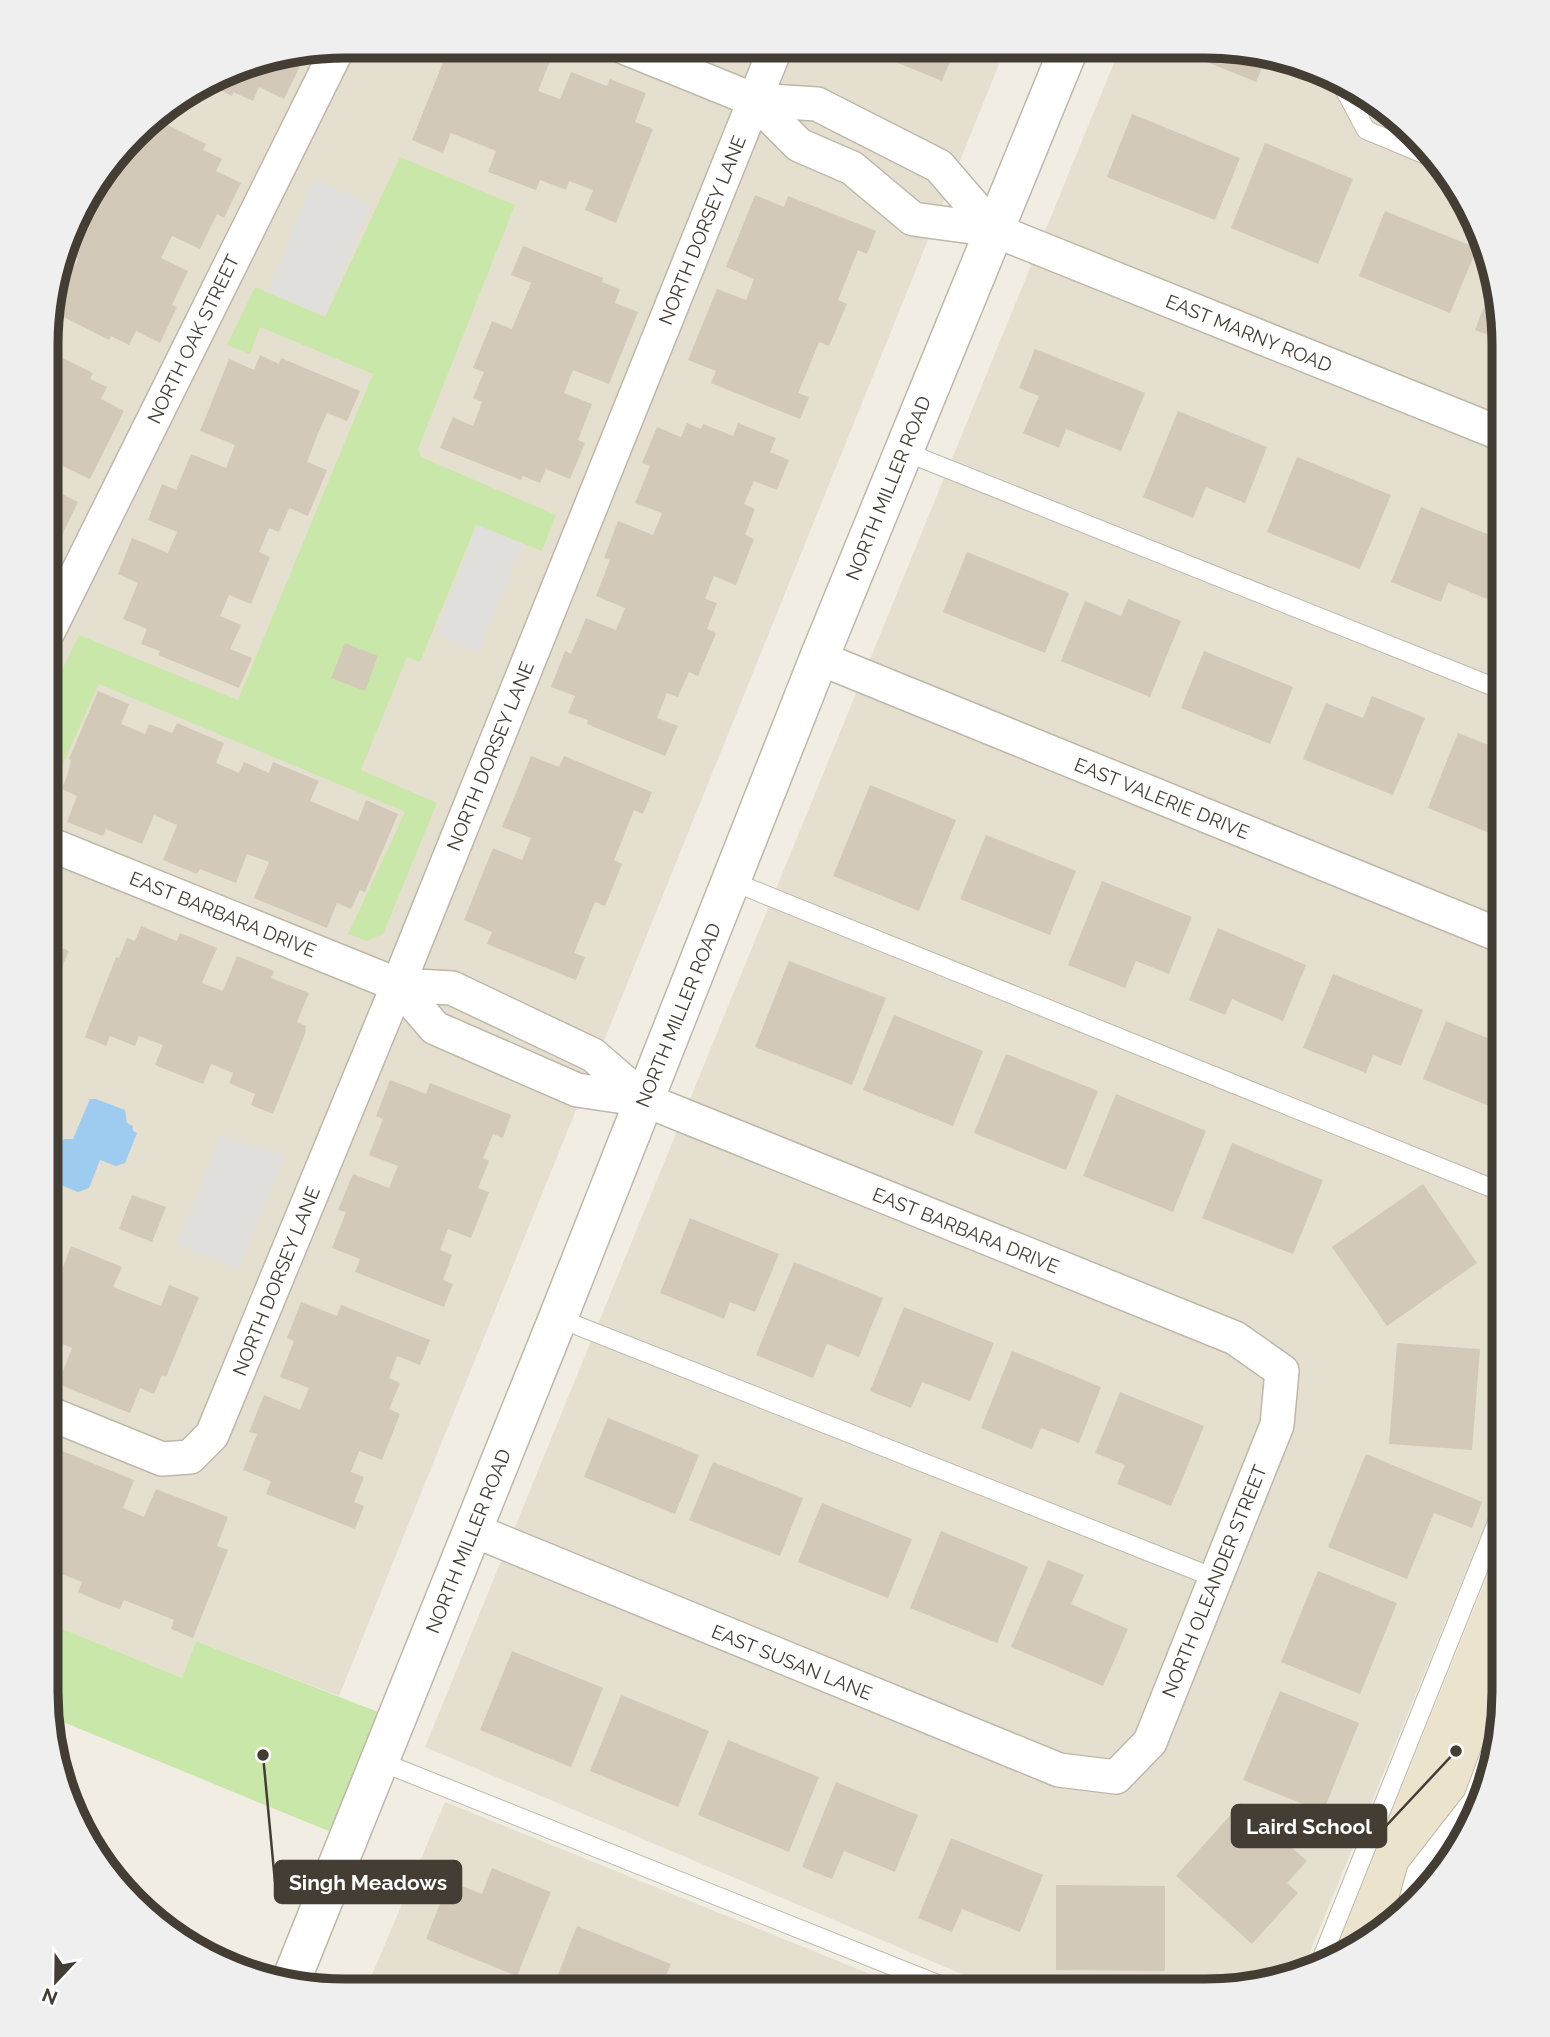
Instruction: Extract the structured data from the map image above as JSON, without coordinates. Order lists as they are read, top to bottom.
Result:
{
  "streets": {
    "street": [
      "NORTH DORSEY LANE",
      "EAST MARNY ROAD",
      "NORTH OAK STREET",
      "NORTH MILLER ROAD",
      "EAST VALERIE DRIVE",
      "EAST BARBARA DRIVE",
      "NORTH OLEANDER STREET",
      "EAST SUSAN LANE"
    ]
  },
  "crossings": [
    ["NORTH DORSEY LANE", "EAST MARNY ROAD"],
    ["NORTH DORSEY LANE", "EAST BARBARA DRIVE"],
    ["EAST MARNY ROAD", "NORTH MILLER ROAD"],
    ["NORTH MILLER ROAD", "EAST VALERIE DRIVE"],
    ["NORTH MILLER ROAD", "EAST BARBARA DRIVE"],
    ["NORTH MILLER ROAD", "EAST SUSAN LANE"],
    ["EAST BARBARA DRIVE", "NORTH OLEANDER STREET"],
    ["NORTH OLEANDER STREET", "EAST SUSAN LANE"]
  ],
  "places": ["Laird School", "Singh Meadows"],
  "north": "bottom"
}
